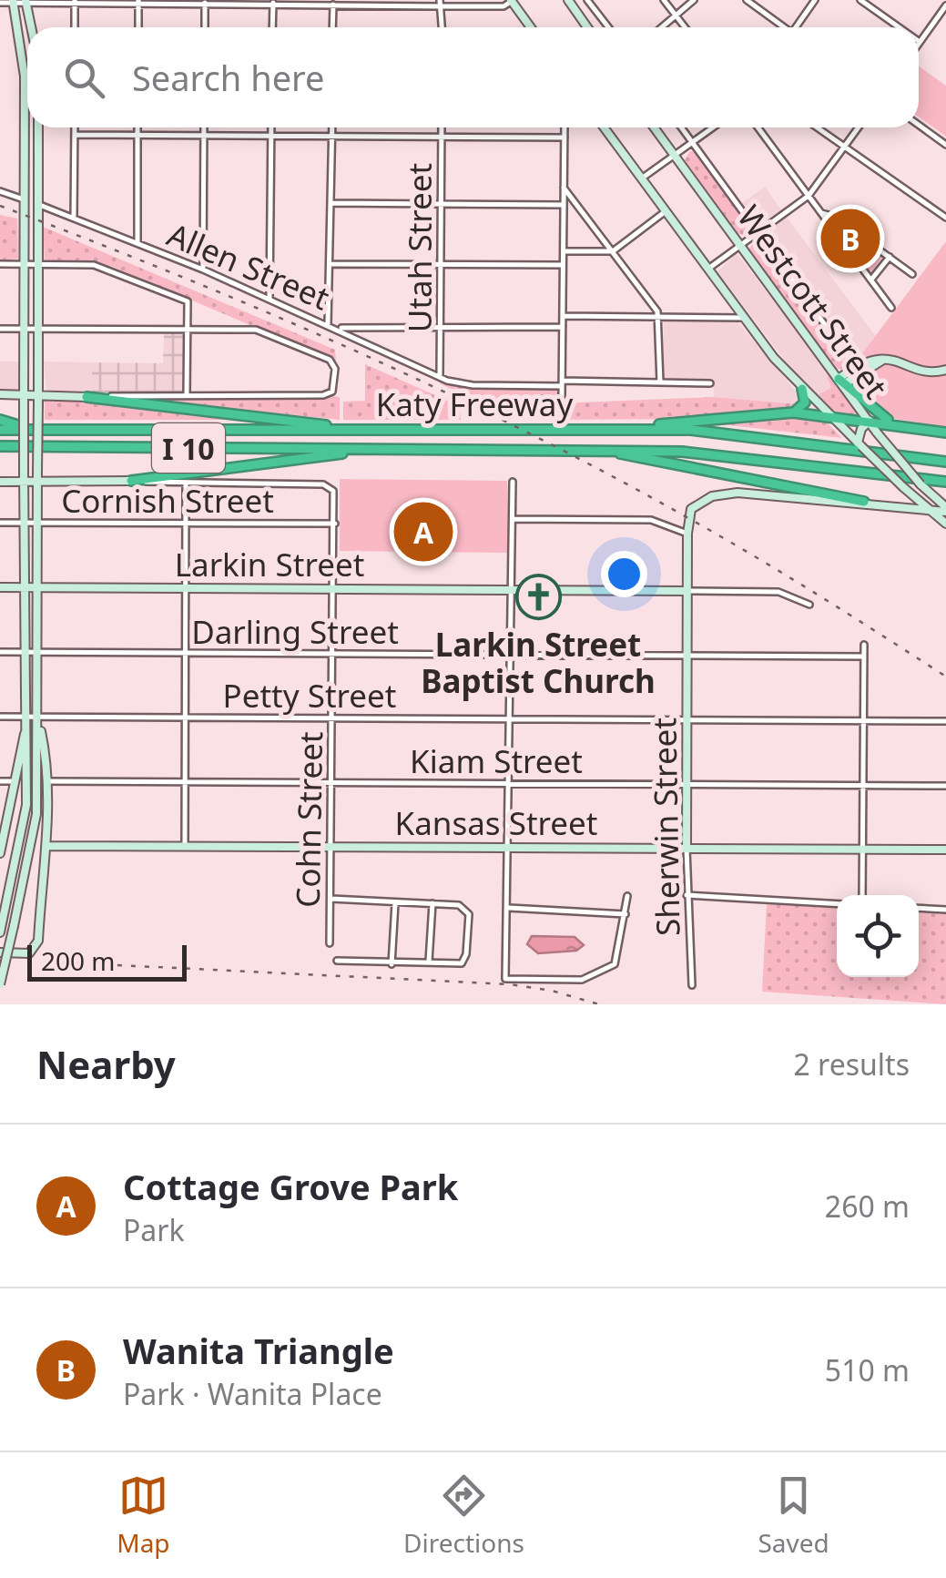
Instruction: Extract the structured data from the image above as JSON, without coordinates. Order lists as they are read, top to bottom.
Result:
{
  "streets": {
    "highway": ["Katy Freeway", "I 10"],
    "main road": [
      "Westcott Street",
      "Larkin Street",
      "Kansas Street",
      "Sherwin Street"
    ],
    "street": [
      "Utah Street",
      "Allen Street",
      "Cornish Street",
      "Darling Street",
      "Petty Street",
      "Kiam Street",
      "Cohn Street"
    ]
  },
  "crossings": [
    ["Utah Street", "Allen Street"],
    ["Cornish Street", "Cohn Street"],
    ["Larkin Street", "Cohn Street"],
    ["Larkin Street", "Sherwin Street"],
    ["Darling Street", "Cohn Street"],
    ["Darling Street", "Sherwin Street"],
    ["Petty Street", "Cohn Street"],
    ["Petty Street", "Sherwin Street"],
    ["Kiam Street", "Cohn Street"],
    ["Kiam Street", "Sherwin Street"],
    ["Cohn Street", "Kansas Street"],
    ["Kansas Street", "Sherwin Street"]
  ],
  "places": {
    "church": ["Larkin Street Baptist Church"]
  },
  "scale_bar": "200 m",
  "page": {
    "search": "Search here",
    "pins": ["B", "A"],
    "scale": "200 m",
    "heading": ["Nearby", "2 results"],
    "list": [
      {
        "mark": "A",
        "name": "Cottage Grove Park",
        "note": "Park",
        "value": "260 m"
      },
      {
        "mark": "B",
        "name": "Wanita Triangle",
        "note": "Park · Wanita Place",
        "value": "510 m"
      }
    ],
    "nav": ["Map", "Directions", "Saved"]
  }
}
